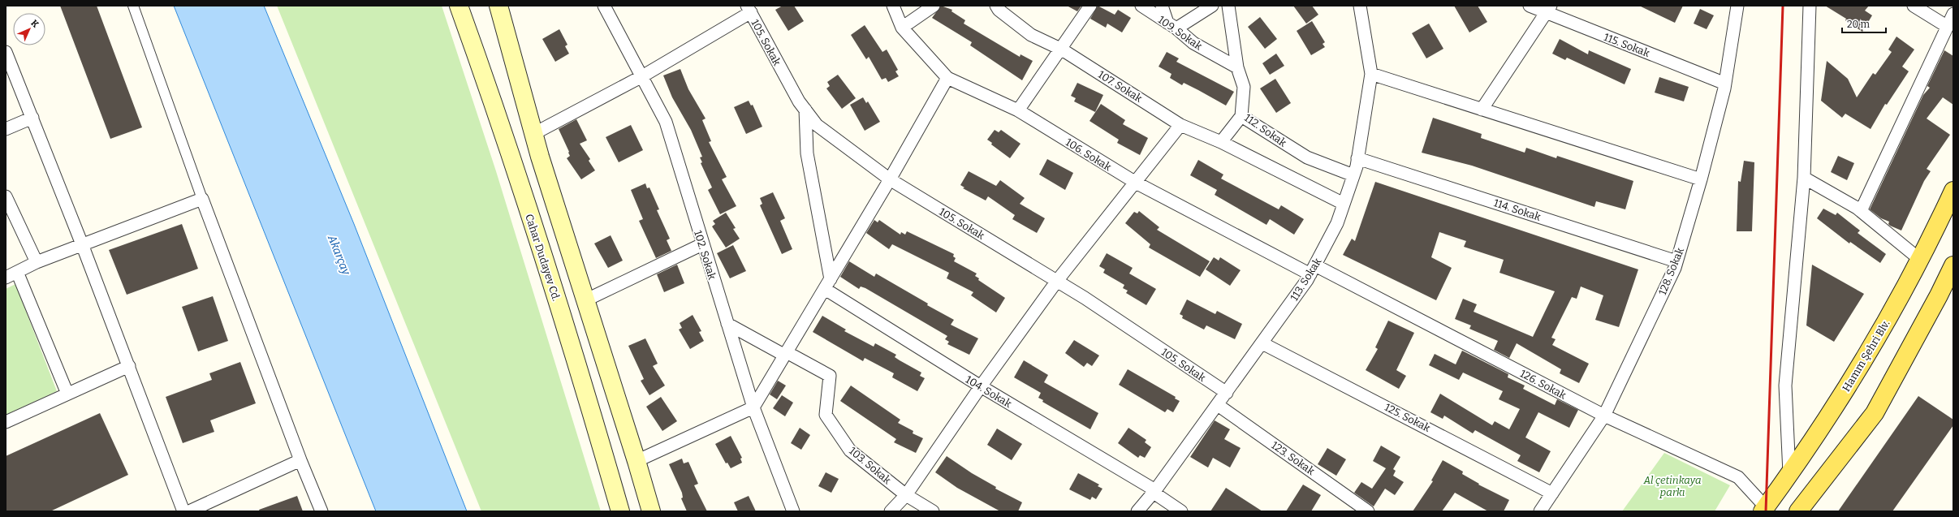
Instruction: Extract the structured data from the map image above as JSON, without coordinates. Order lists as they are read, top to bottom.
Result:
{
  "streets": {
    "main road": ["Cahar Dudayev Cd.", "Hamm Şehri Blv."],
    "street": [
      "109. Sokak",
      "105. Sokak",
      "115. Sokak",
      "107. Sokak",
      "112. Sokak",
      "106. Sokak",
      "114. Sokak",
      "102. Sokak",
      "128. Sokak",
      "113. Sokak",
      "126. Sokak",
      "104. Sokak",
      "125. Sokak",
      "123. Sokak",
      "103. Sokak"
    ]
  },
  "crossings": [
    ["109. Sokak", "112. Sokak"],
    ["105. Sokak", "113. Sokak"],
    ["115. Sokak", "128. Sokak"],
    ["107. Sokak", "113. Sokak"],
    ["112. Sokak", "113. Sokak"],
    ["106. Sokak", "113. Sokak"],
    ["106. Sokak", "126. Sokak"],
    ["114. Sokak", "128. Sokak"],
    ["114. Sokak", "113. Sokak"],
    ["128. Sokak", "126. Sokak"],
    ["128. Sokak", "125. Sokak"],
    ["113. Sokak", "126. Sokak"],
    ["113. Sokak", "104. Sokak"],
    ["113. Sokak", "125. Sokak"],
    ["113. Sokak", "123. Sokak"],
    ["Hamm Şehri Blv.", "126. Sokak"]
  ],
  "water": ["Akarçay"],
  "parks": ["Al çetinkaya parkı"],
  "scale_bar": "20 m",
  "north": "top right"
}
